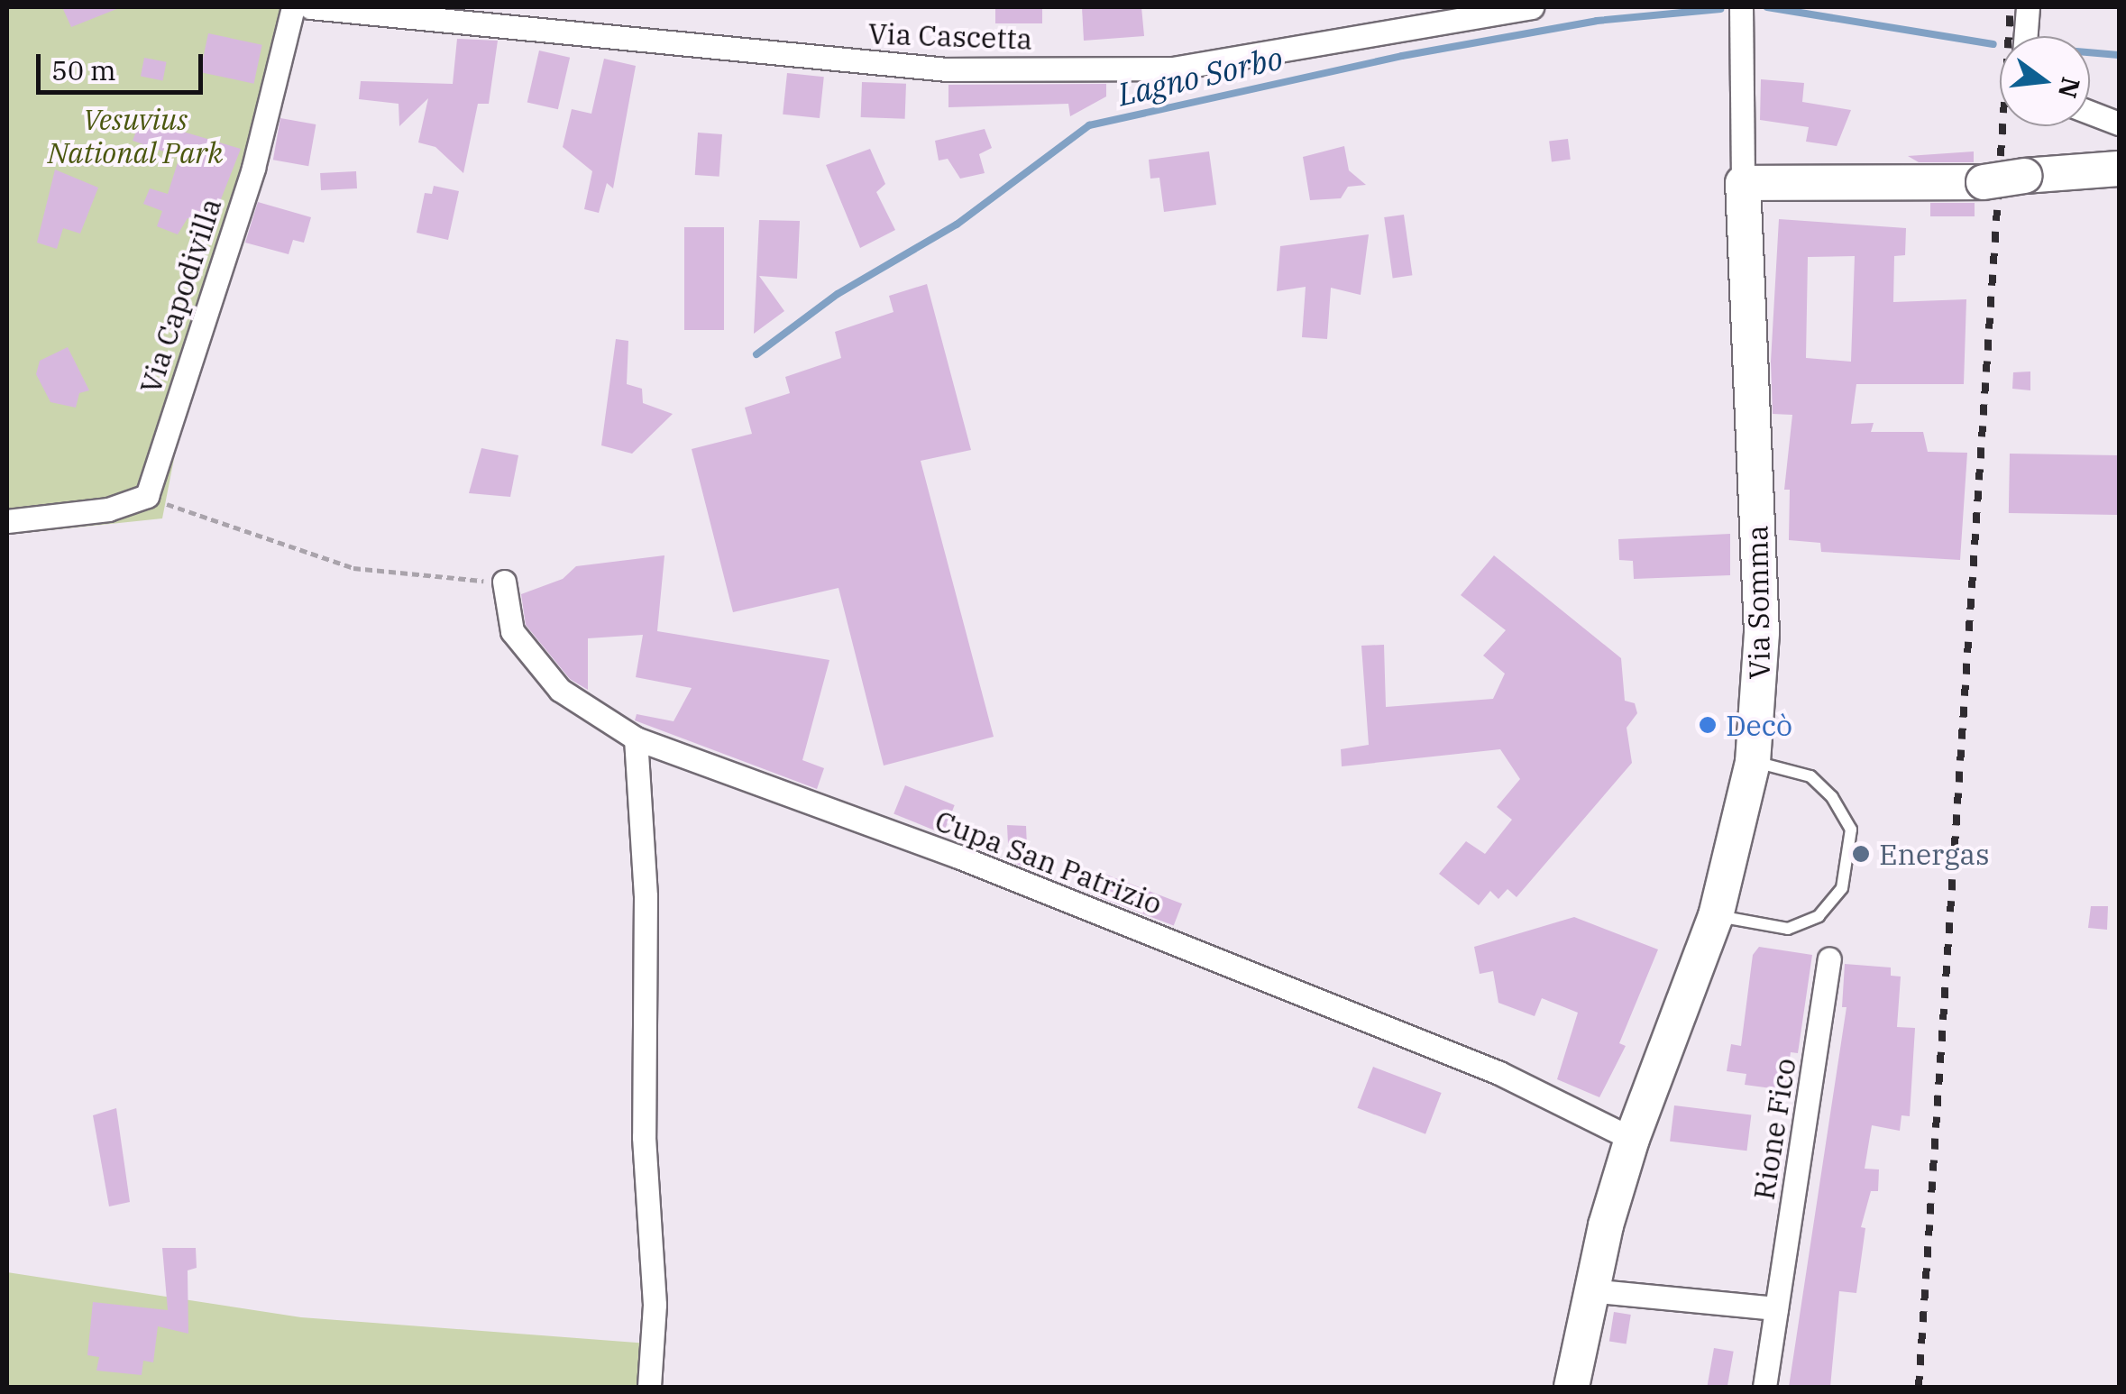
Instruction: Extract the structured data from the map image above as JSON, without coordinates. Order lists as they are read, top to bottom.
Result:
{
  "streets": {
    "main road": ["Via Somma"],
    "street": [
      "Via Cascetta",
      "Via Capodivilla",
      "Cupa San Patrizio",
      "Rione Fico"
    ]
  },
  "crossings": [
    ["Via Somma", "Cupa San Patrizio"]
  ],
  "water": ["Lagno Sorbo"],
  "parks": ["Vesuvius National Park"],
  "places": ["Decò", "Energas"],
  "scale_bar": "50 m",
  "north": "right"
}
